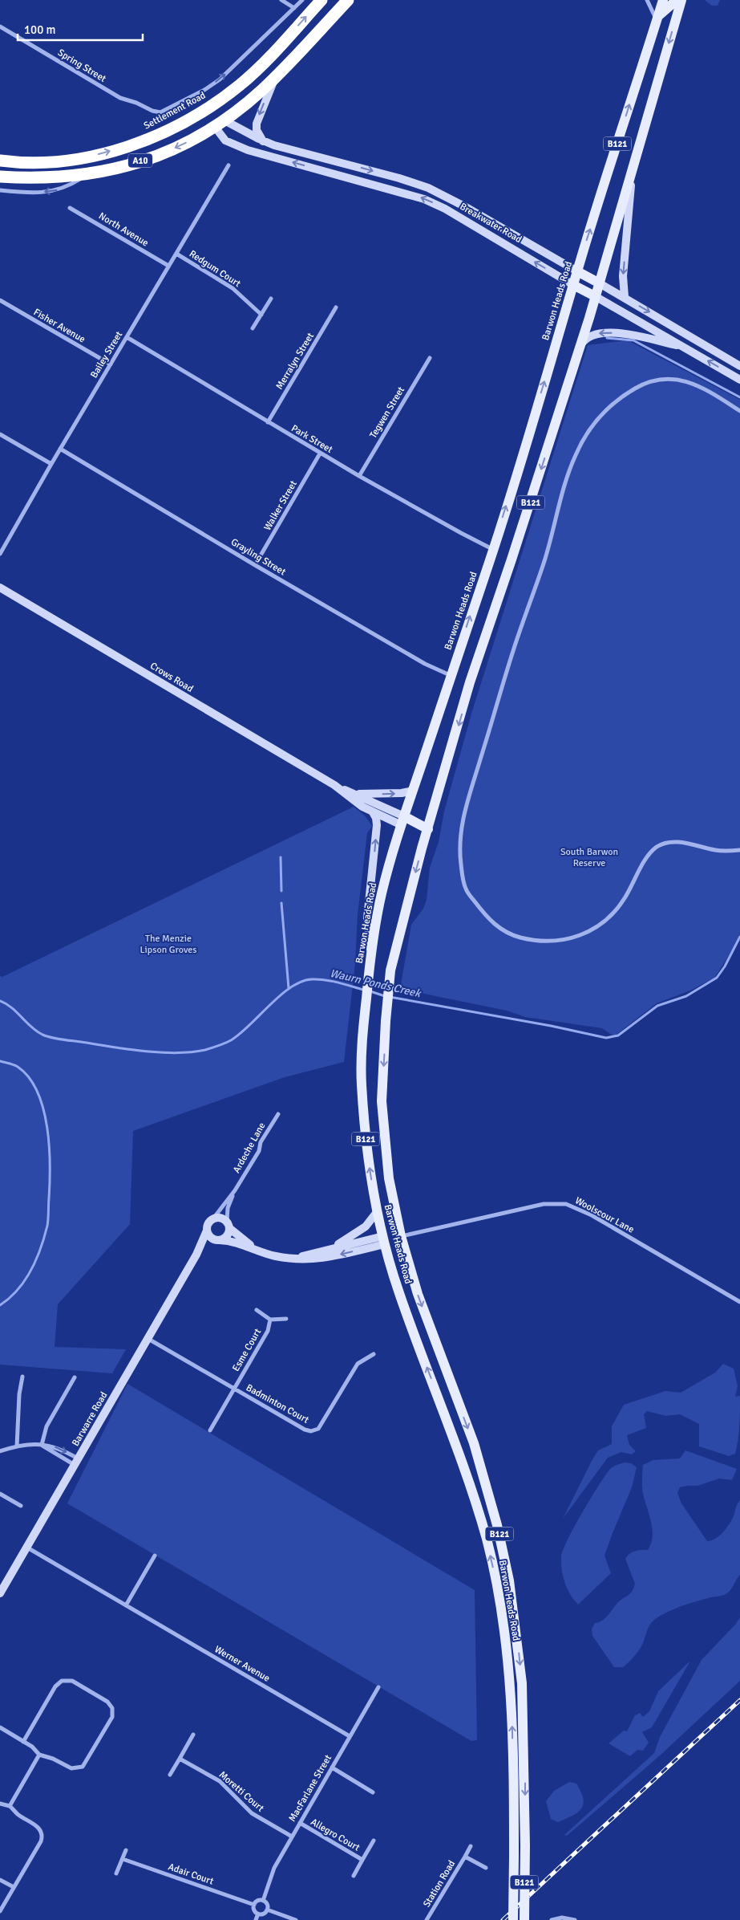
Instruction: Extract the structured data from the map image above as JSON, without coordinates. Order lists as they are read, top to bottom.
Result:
{
  "streets": {
    "highway": ["Settlement Road", "A10"],
    "main road": ["B121", "Breakwater Road", "Barwon Heads Road"],
    "street": [
      "Spring Street",
      "North Avenue",
      "Redgum Court",
      "Fisher Avenue",
      "Bailey Street",
      "Merralyn Street",
      "Tegwen Street",
      "Park Street",
      "Walker Street",
      "Grayling Street",
      "Crows Road",
      "Ardeche Lane",
      "Woolscour Lane",
      "Esme Court",
      "Badminton Court",
      "Barwarre Road",
      "Werner Avenue",
      "MacFarlane Street",
      "Moretti Court",
      "Allegro Court",
      "Adair Court",
      "Station Road"
    ]
  },
  "crossings": [
    ["B121", "Breakwater Road"],
    ["B121", "Barwon Heads Road"],
    ["A10", "Breakwater Road"],
    ["Breakwater Road", "Barwon Heads Road"],
    ["North Avenue", "Bailey Street"],
    ["Redgum Court", "Bailey Street"],
    ["Barwon Heads Road", "Park Street"],
    ["Barwon Heads Road", "Grayling Street"],
    ["Barwon Heads Road", "Crows Road"],
    ["Barwon Heads Road", "Woolscour Lane"],
    ["Fisher Avenue", "Bailey Street"],
    ["Bailey Street", "Park Street"],
    ["Bailey Street", "Grayling Street"],
    ["Merralyn Street", "Park Street"],
    ["Tegwen Street", "Park Street"],
    ["Park Street", "Walker Street"],
    ["Walker Street", "Grayling Street"],
    ["Ardeche Lane", "Barwarre Road"],
    ["Esme Court", "Badminton Court"],
    ["Badminton Court", "Barwarre Road"],
    ["Barwarre Road", "Werner Avenue"],
    ["Werner Avenue", "MacFarlane Street"],
    ["MacFarlane Street", "Moretti Court"],
    ["MacFarlane Street", "Allegro Court"],
    ["MacFarlane Street", "Adair Court"]
  ],
  "one_way": ["Spring Street"],
  "water": ["Waurn Ponds Creek"],
  "parks": ["South Barwon Reserve", "The Menzie Lipson Groves"],
  "scale_bar": "100 m"
}
